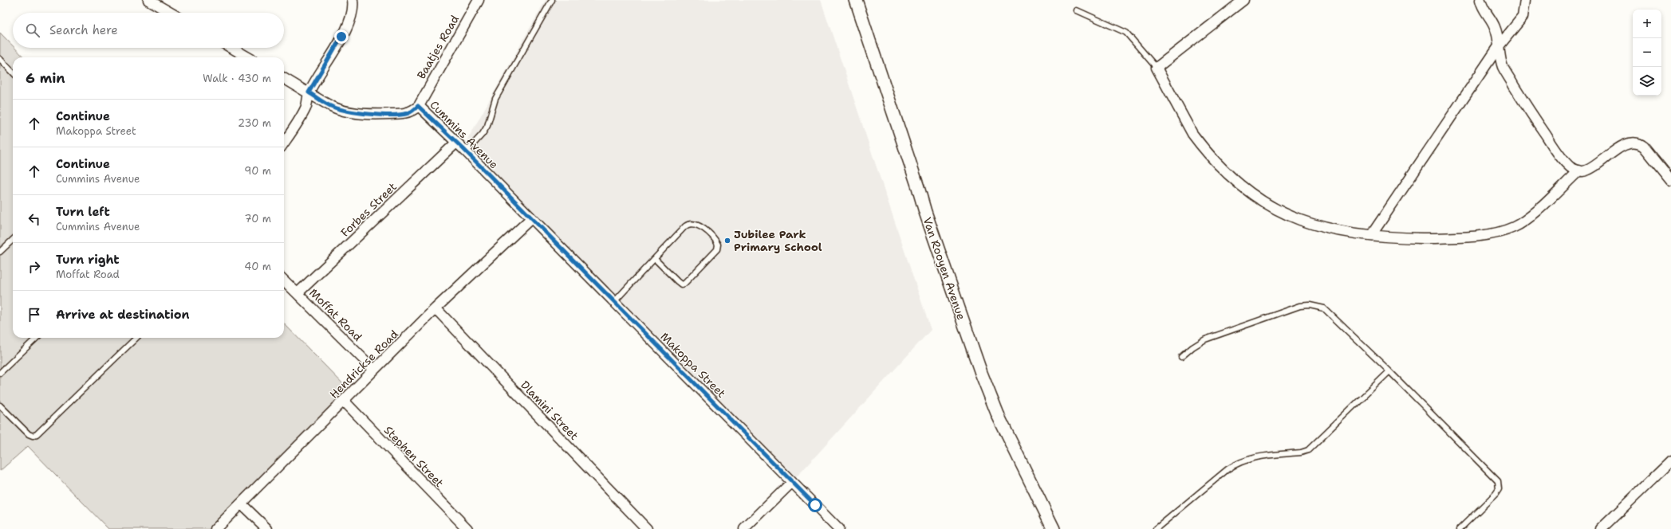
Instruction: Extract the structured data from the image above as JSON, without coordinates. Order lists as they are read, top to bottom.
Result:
{
  "streets": {
    "street": [
      "Baatjes Road",
      "Cummins Avenue",
      "Forbes Street",
      "Van Rooyen Avenue",
      "Moffat Road",
      "Hendrickse Road",
      "Makoppa Street",
      "Dlamini Street",
      "Stephen Street"
    ]
  },
  "crossings": [
    ["Baatjes Road", "Cummins Avenue"],
    ["Cummins Avenue", "Forbes Street"],
    ["Cummins Avenue", "Hendrickse Road"],
    ["Cummins Avenue", "Makoppa Street"],
    ["Forbes Street", "Moffat Road"],
    ["Moffat Road", "Hendrickse Road"],
    ["Hendrickse Road", "Makoppa Street"],
    ["Hendrickse Road", "Dlamini Street"],
    ["Hendrickse Road", "Stephen Street"]
  ],
  "places": ["Jubilee Park Primary School"],
  "page": {
    "map_buttons": ["+", "−"],
    "search": "Search here",
    "heading": ["6 min", "Walk · 430 m"],
    "list": [
      ["Continue", "Makoppa Street", "230 m"],
      ["Continue", "Cummins Avenue", "90 m"],
      ["Turn left", "Cummins Avenue", "70 m"],
      ["Turn right", "Moffat Road", "40 m"],
      "Arrive at destination"
    ]
  }
}
